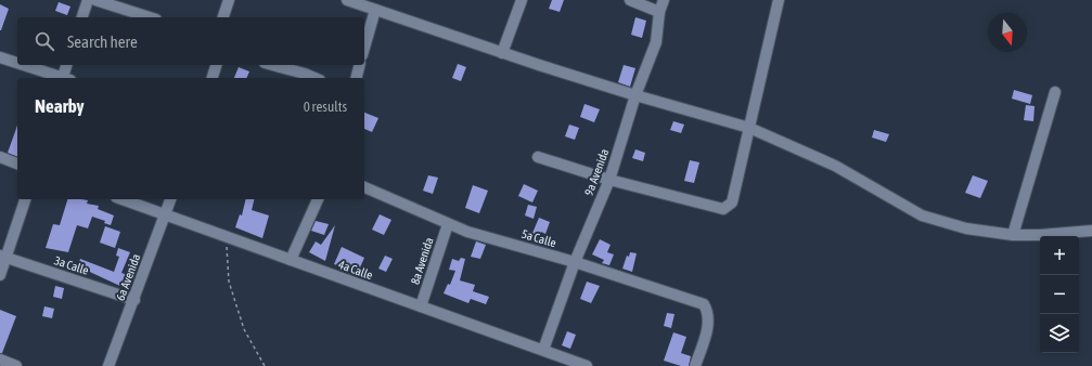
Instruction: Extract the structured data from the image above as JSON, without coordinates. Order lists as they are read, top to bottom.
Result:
{
  "streets": {
    "street": [
      "9a Avenida",
      "5a Calle",
      "8a Avenida",
      "3a Calle",
      "4a Calle",
      "6a Avenida"
    ]
  },
  "crossings": [
    ["9a Avenida", "5a Calle"],
    ["9a Avenida", "4a Calle"],
    ["5a Calle", "8a Avenida"],
    ["8a Avenida", "4a Calle"],
    ["3a Calle", "6a Avenida"],
    ["4a Calle", "6a Avenida"]
  ],
  "north": "bottom",
  "page": {
    "search": "Search here",
    "heading": ["Nearby", "0 results"],
    "map_buttons": ["+", "−"]
  }
}
